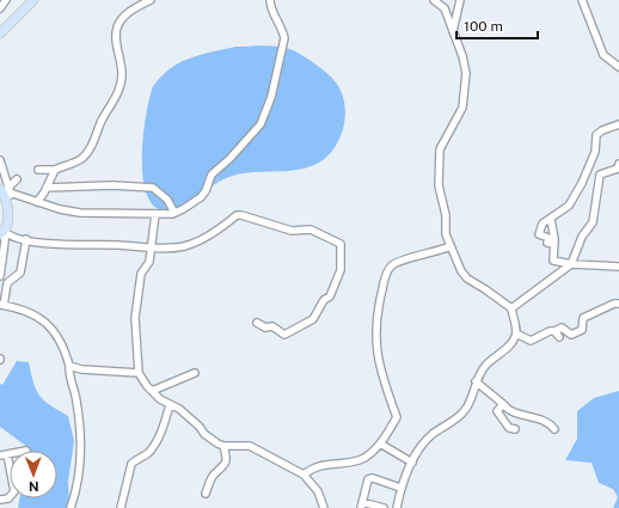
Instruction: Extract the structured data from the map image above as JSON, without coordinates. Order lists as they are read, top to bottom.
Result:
{
  "scale_bar": "100 m",
  "north": "bottom"
}
